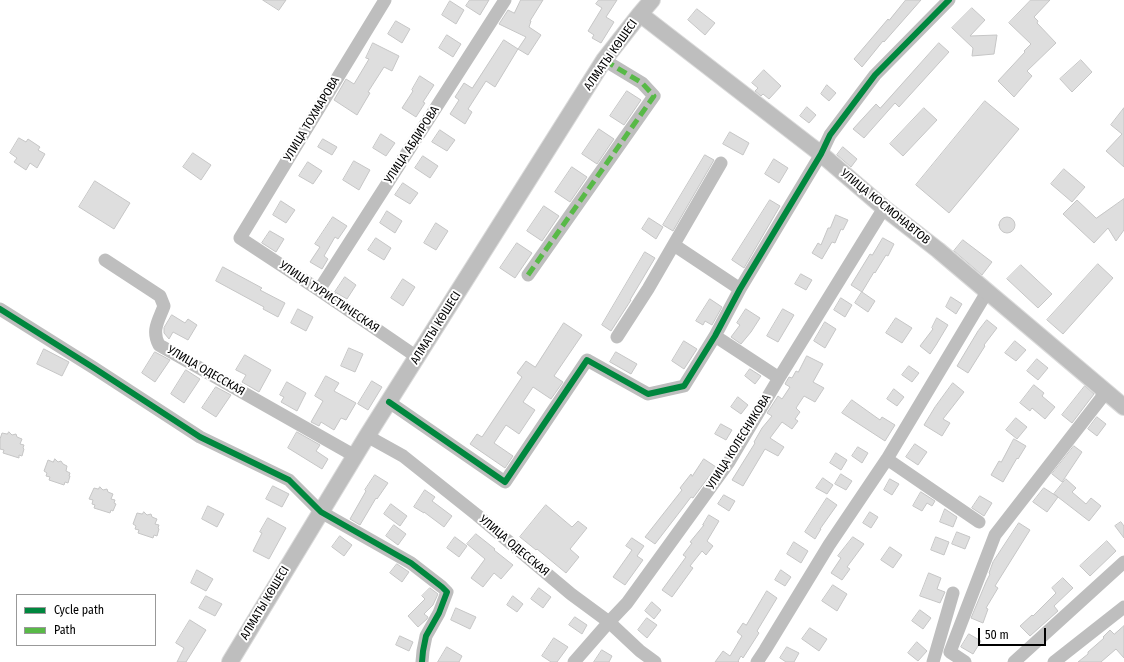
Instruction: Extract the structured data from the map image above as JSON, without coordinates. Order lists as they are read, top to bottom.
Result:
{
  "streets": {
    "main road": ["АЛМАТЫ КӨШЕСІ", "УЛИЦА КОСМОНАВТОВ"],
    "street": [
      "УЛИЦА ТОХМАРОВА",
      "УЛИЦА АБДИРОВА",
      "УЛИЦА ТУРИСТИЧЕСКАЯ",
      "УЛИЦА ОДЕССКАЯ",
      "УЛИЦА КОЛЕСНИКОВА"
    ]
  },
  "crossings": [
    ["АЛМАТЫ КӨШЕСІ", "УЛИЦА КОСМОНАВТОВ"],
    ["АЛМАТЫ КӨШЕСІ", "УЛИЦА ТУРИСТИЧЕСКАЯ"],
    ["АЛМАТЫ КӨШЕСІ", "УЛИЦА ОДЕССКАЯ"],
    ["УЛИЦА ТОХМАРОВА", "УЛИЦА ТУРИСТИЧЕСКАЯ"],
    ["УЛИЦА АБДИРОВА", "УЛИЦА ТУРИСТИЧЕСКАЯ"],
    ["УЛИЦА КОСМОНАВТОВ", "УЛИЦА КОЛЕСНИКОВА"],
    ["УЛИЦА ОДЕССКАЯ", "УЛИЦА КОЛЕСНИКОВА"]
  ],
  "legend": ["Cycle path", "Path"],
  "scale_bar": "50 m"
}
